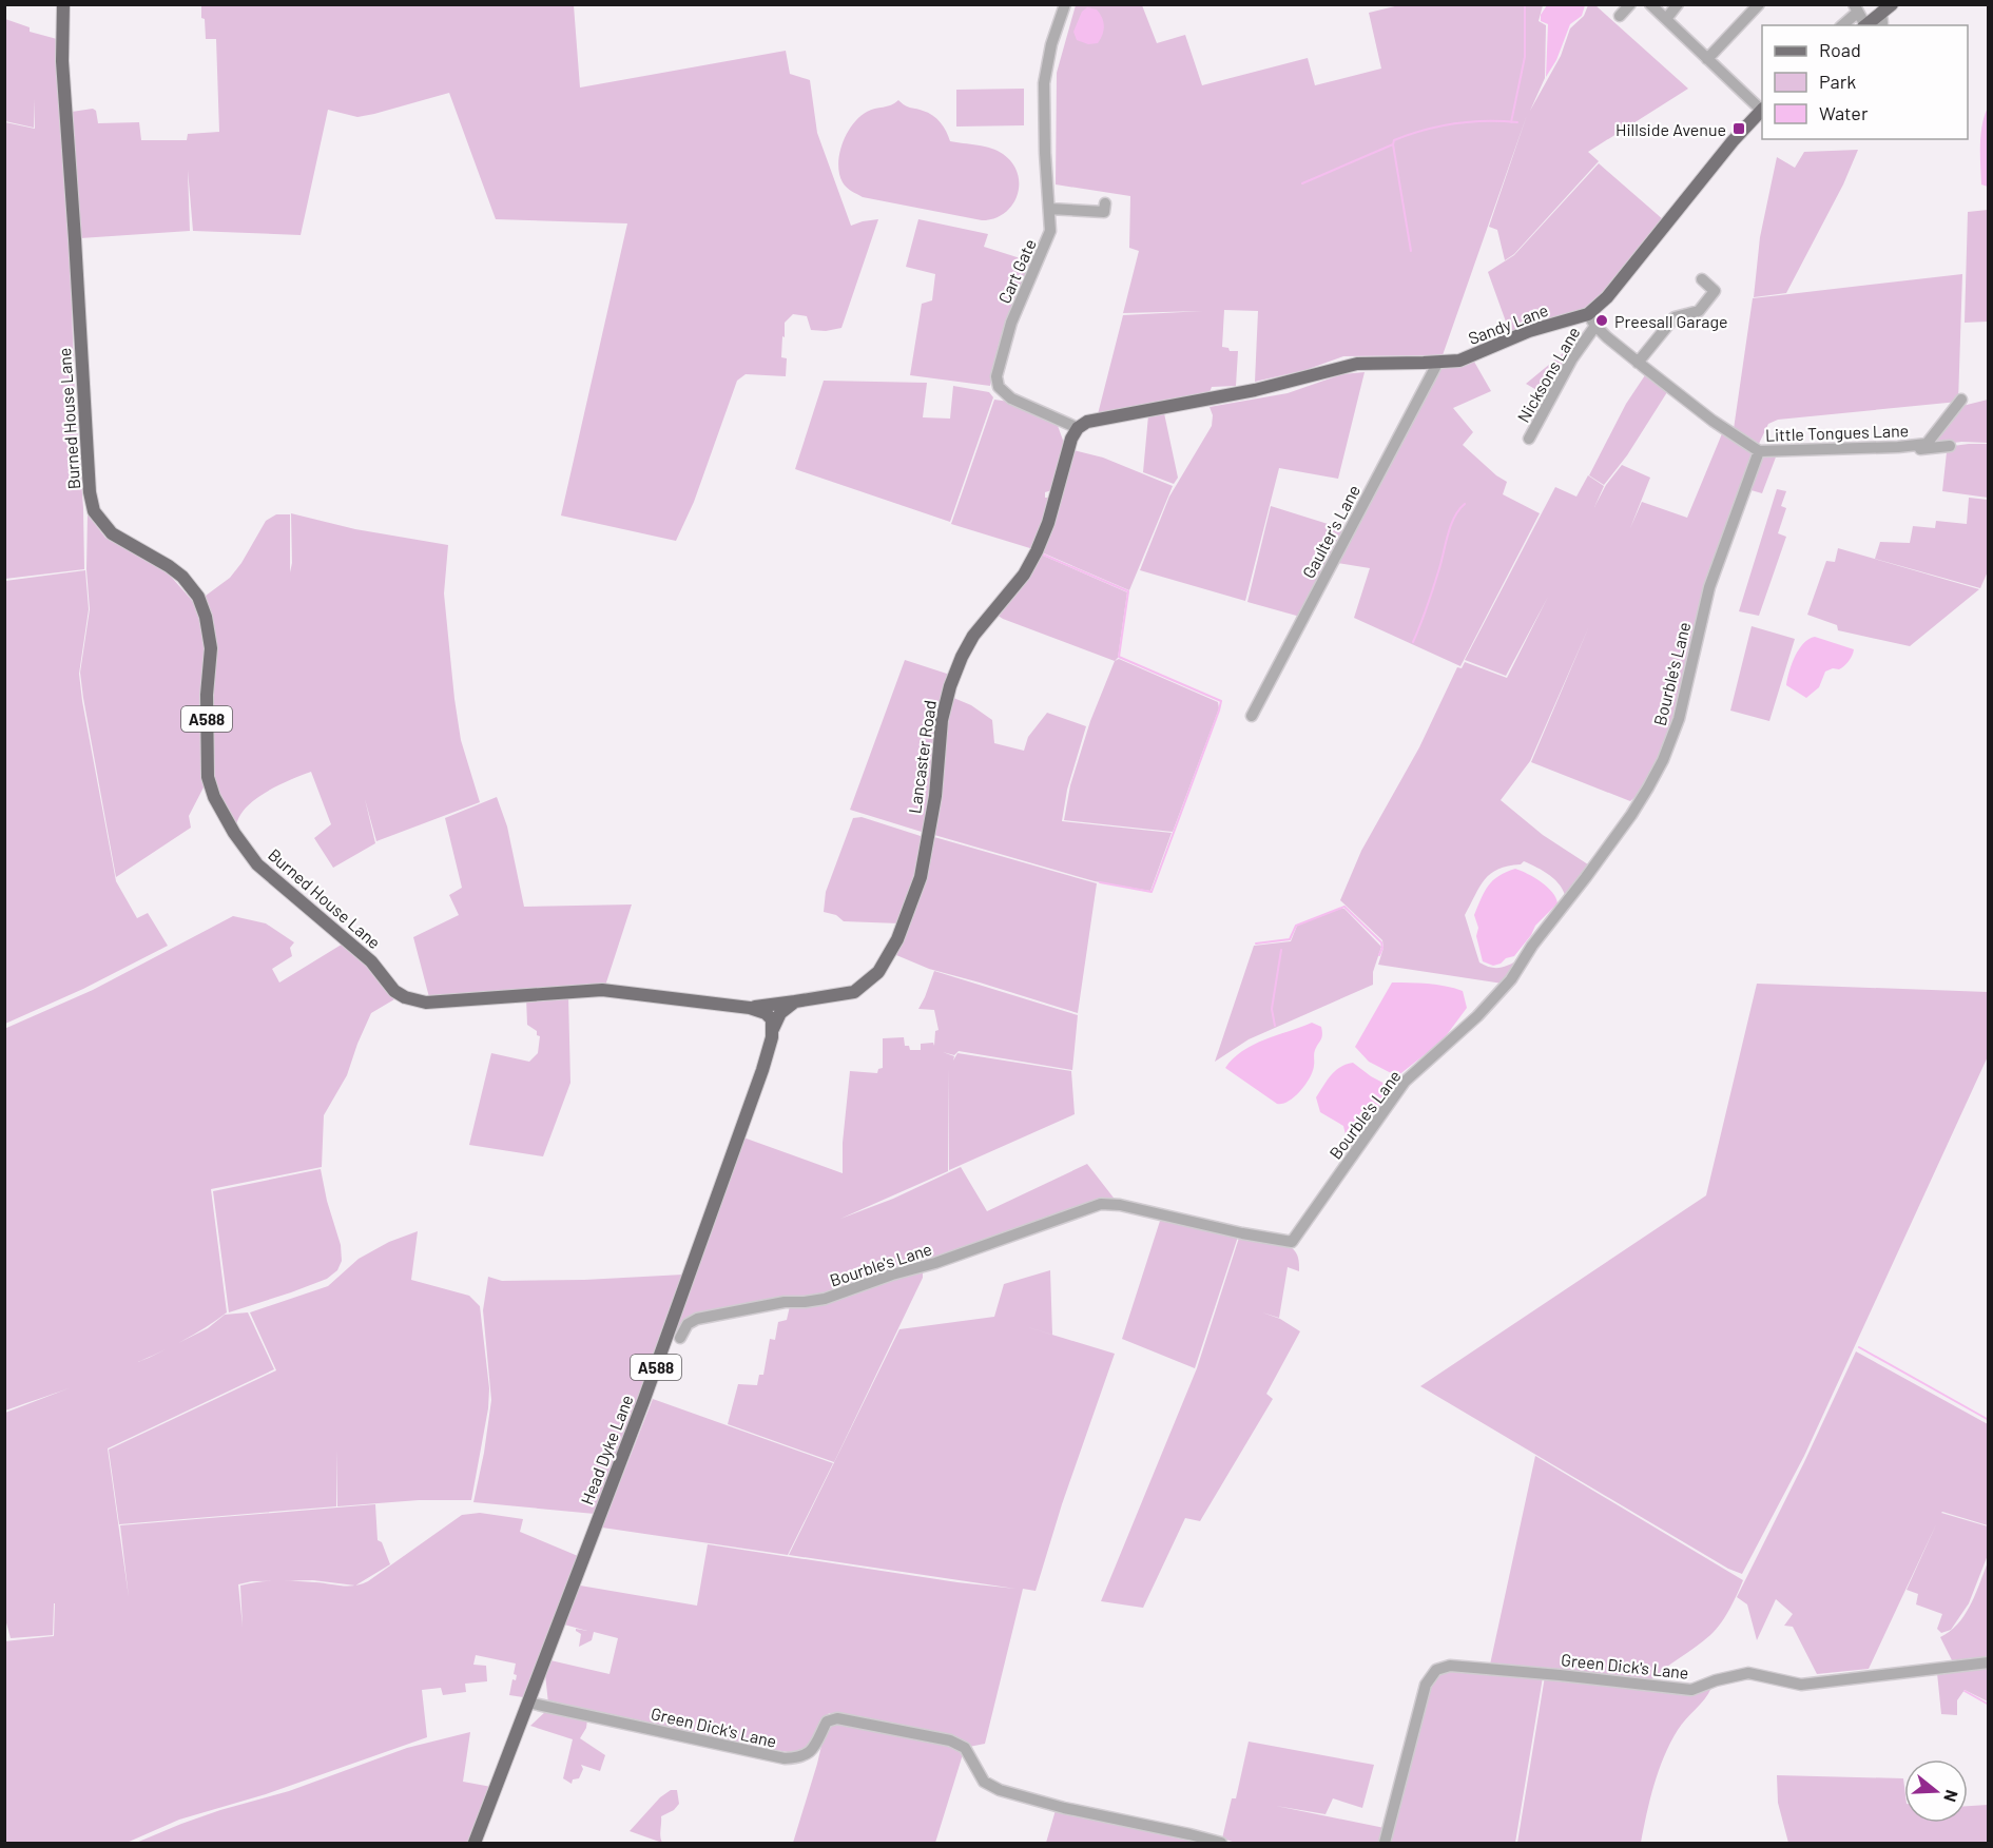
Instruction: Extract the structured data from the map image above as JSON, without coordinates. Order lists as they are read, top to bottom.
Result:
{
  "streets": {
    "main road": [
      "Sandy Lane",
      "Burned House Lane",
      "A588",
      "Lancaster Road",
      "Head Dyke Lane"
    ],
    "street": [
      "Cart Gate",
      "Nicksons Lane",
      "Little Tongues Lane",
      "Gaulter's Lane",
      "Bourble's Lane",
      "Green Dick's Lane"
    ]
  },
  "crossings": [
    ["Cart Gate", "Sandy Lane"],
    ["Cart Gate", "Lancaster Road"],
    ["Sandy Lane", "Nicksons Lane"],
    ["Sandy Lane", "Little Tongues Lane"],
    ["Sandy Lane", "Gaulter's Lane"],
    ["Sandy Lane", "Lancaster Road"],
    ["Nicksons Lane", "Little Tongues Lane"],
    ["Burned House Lane", "Lancaster Road"],
    ["Little Tongues Lane", "Bourble's Lane"],
    ["Head Dyke Lane", "Green Dick's Lane"]
  ],
  "places": {
    "transit": ["Hillside Avenue"],
    "other": ["Preesall Garage"]
  },
  "legend": ["Road", "Park", "Water"],
  "north": "right"
}
